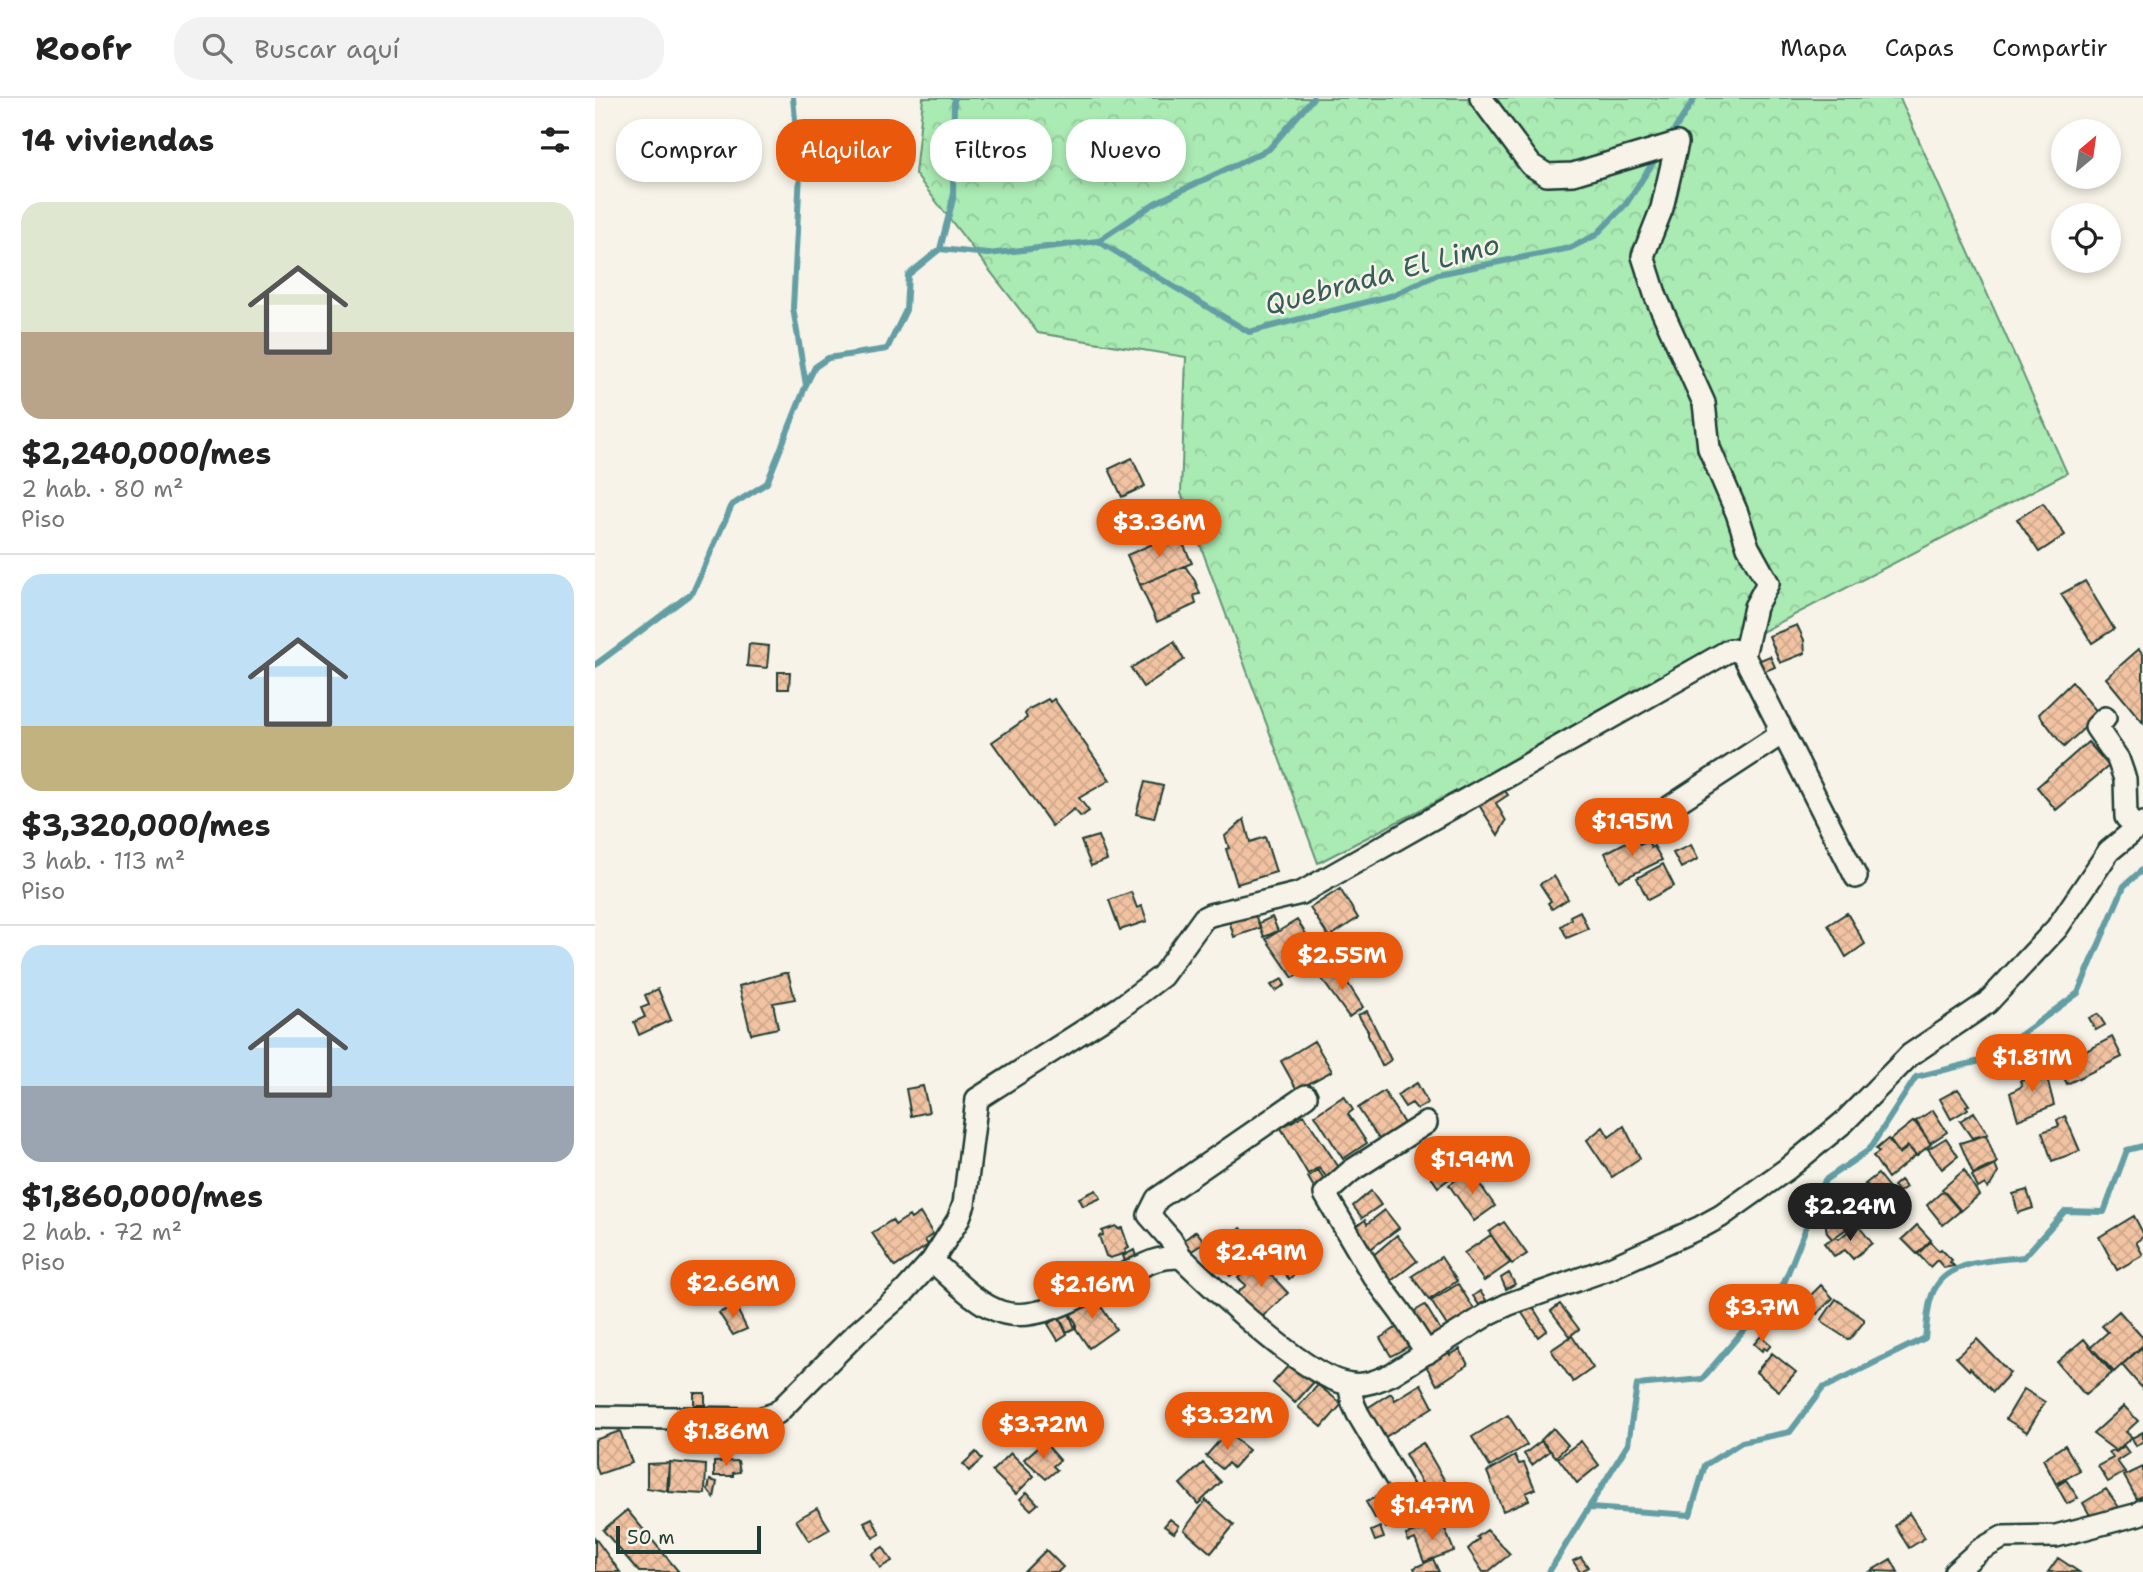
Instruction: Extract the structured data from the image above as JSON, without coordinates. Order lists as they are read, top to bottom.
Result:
{
  "water": ["Quebrada El Limo"],
  "scale_bar": "50 m",
  "north": "top right",
  "page": {
    "header": "Roofr",
    "search": "Buscar aquí",
    "nav": ["Mapa", "Capas", "Compartir"],
    "heading": "14 viviendas",
    "chip": [
      "Comprar",
      "Alquilar",
      "Filtros",
      "Nuevo"
    ],
    "list": [
      {
        "name": "$2,240,000/mes",
        "note": "2 hab. · 80 m² · Piso"
      },
      {
        "name": "$3,320,000/mes",
        "note": "3 hab. · 113 m² · Piso"
      },
      {
        "name": "$1,860,000/mes",
        "note": "2 hab. · 72 m² · Piso"
      }
    ],
    "price": [
      "$3.36M",
      "$1.95M",
      "$2.55M",
      "$1.81M",
      "$1.94M",
      "$2.24M",
      "$2.49M",
      "$2.66M",
      "$2.16M",
      "$3.7M",
      "$3.32M",
      "$3.72M",
      "$1.86M",
      "$1.47M"
    ],
    "scale": "50 m"
  }
}
